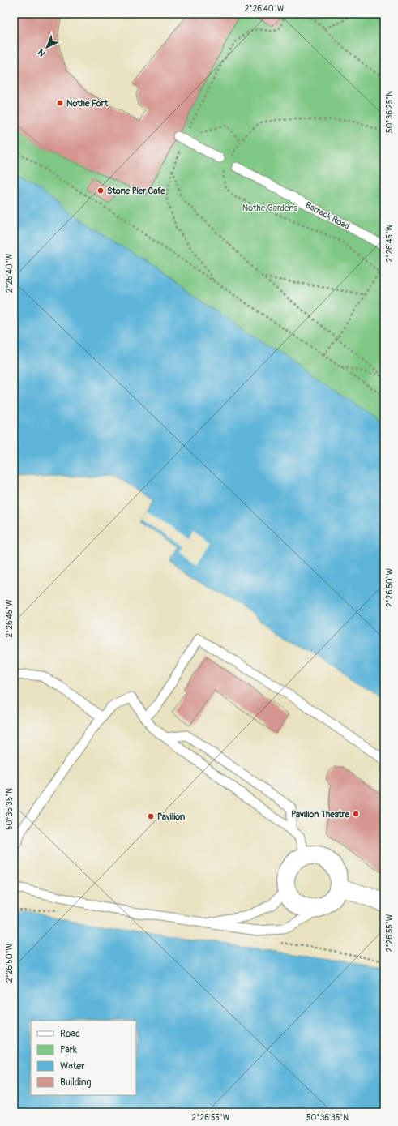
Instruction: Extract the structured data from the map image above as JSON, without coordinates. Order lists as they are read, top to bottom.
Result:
{
  "streets": {
    "lane": ["Barrack Road"]
  },
  "parks": ["Nothe Gardens"],
  "places": [
    "Nothe Fort",
    "Stone Pier Cafe",
    "Pavilion Theatre",
    "Pavilion"
  ],
  "legend": [
    "Road",
    "Park",
    "Water",
    "Building"
  ],
  "north": "bottom left",
  "coordinates": [
    "2°26'40\"W",
    "50°36'25\"N",
    "2°26'45\"W",
    "2°26'50\"W",
    "50°36'35\"N",
    "2°26'55\"W"
  ]
}
